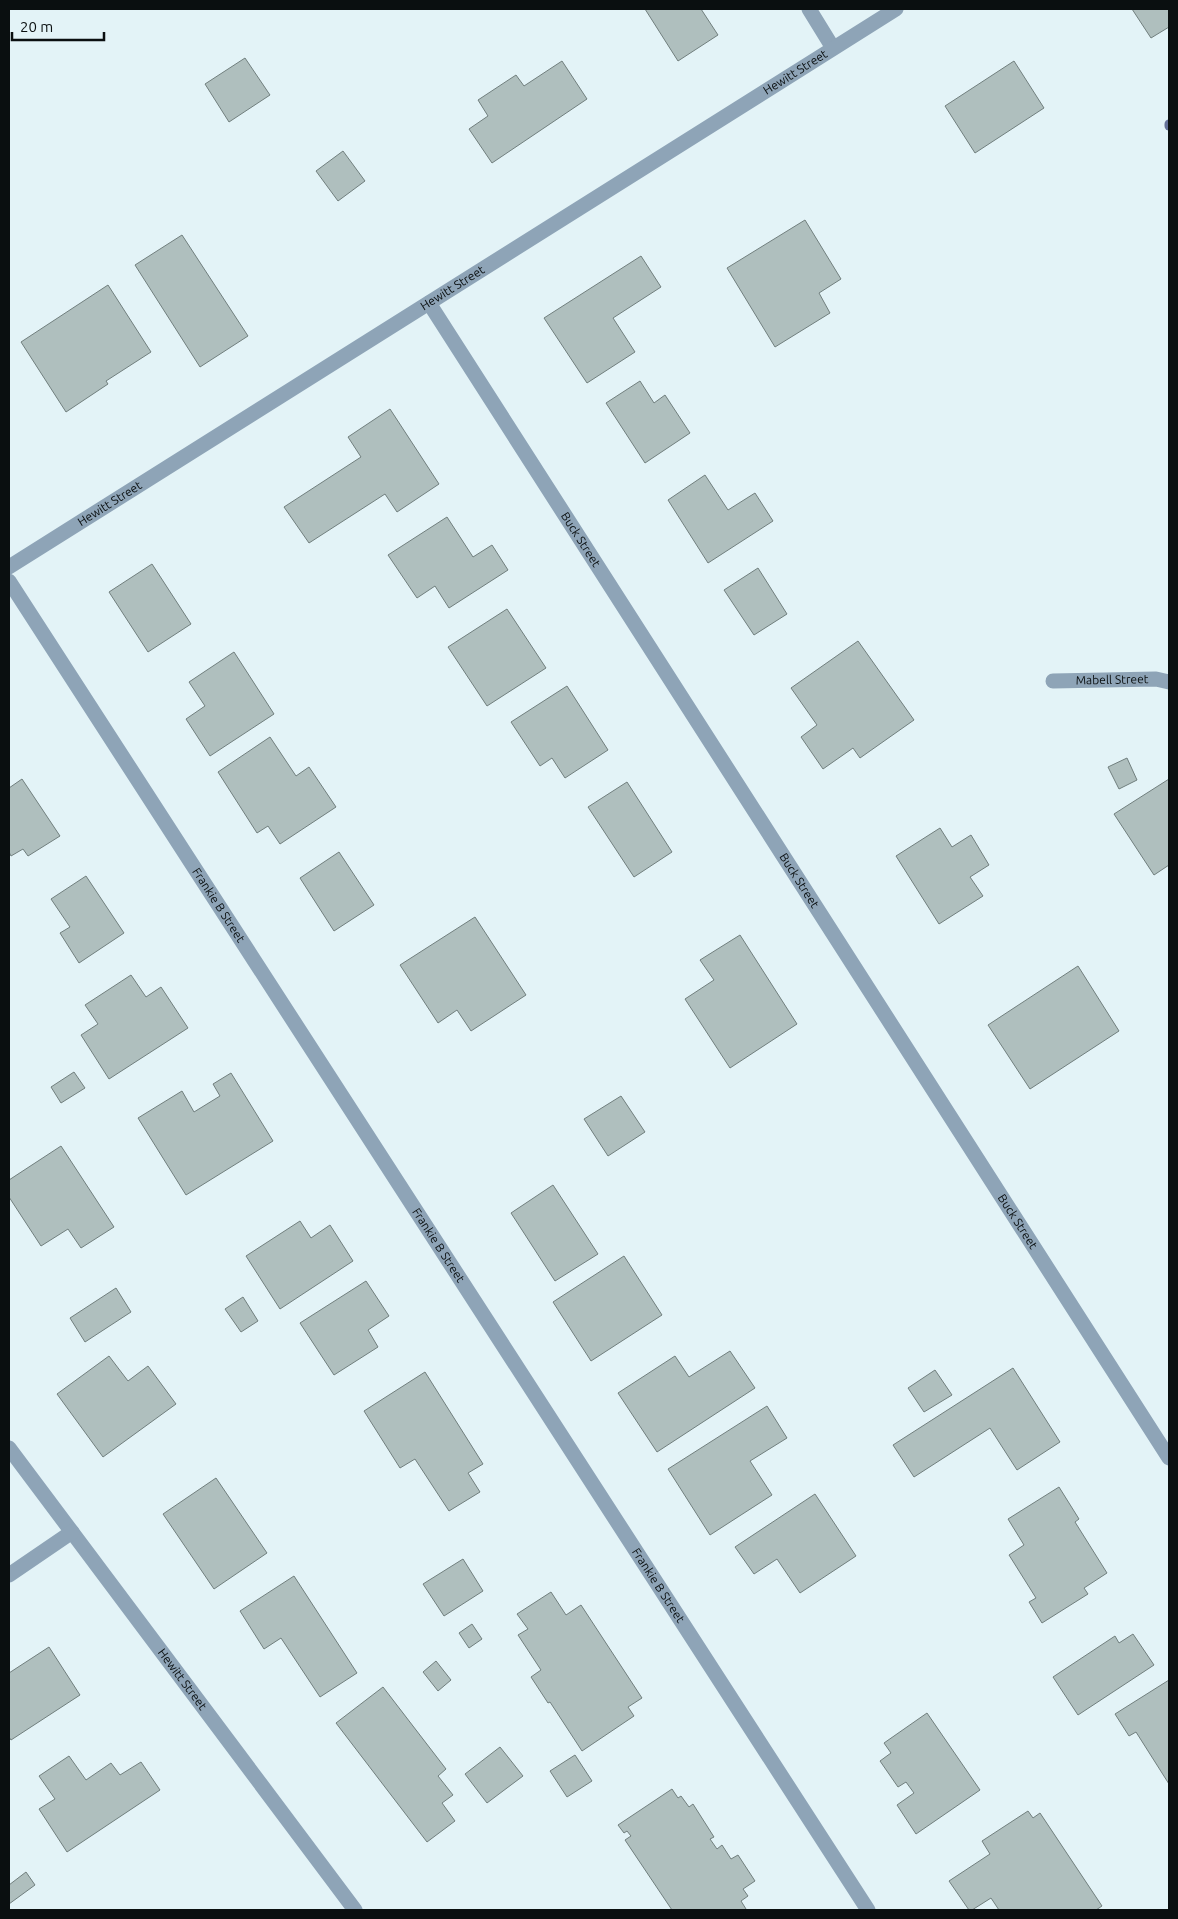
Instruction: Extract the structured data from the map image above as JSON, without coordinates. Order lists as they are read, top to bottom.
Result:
{
  "streets": {
    "street": [
      "Hewitt Street",
      "Buck Street",
      "Mabell Street",
      "Frankie B Street"
    ]
  },
  "crossings": [
    ["Hewitt Street", "Buck Street"]
  ],
  "scale_bar": "20 m"
}
